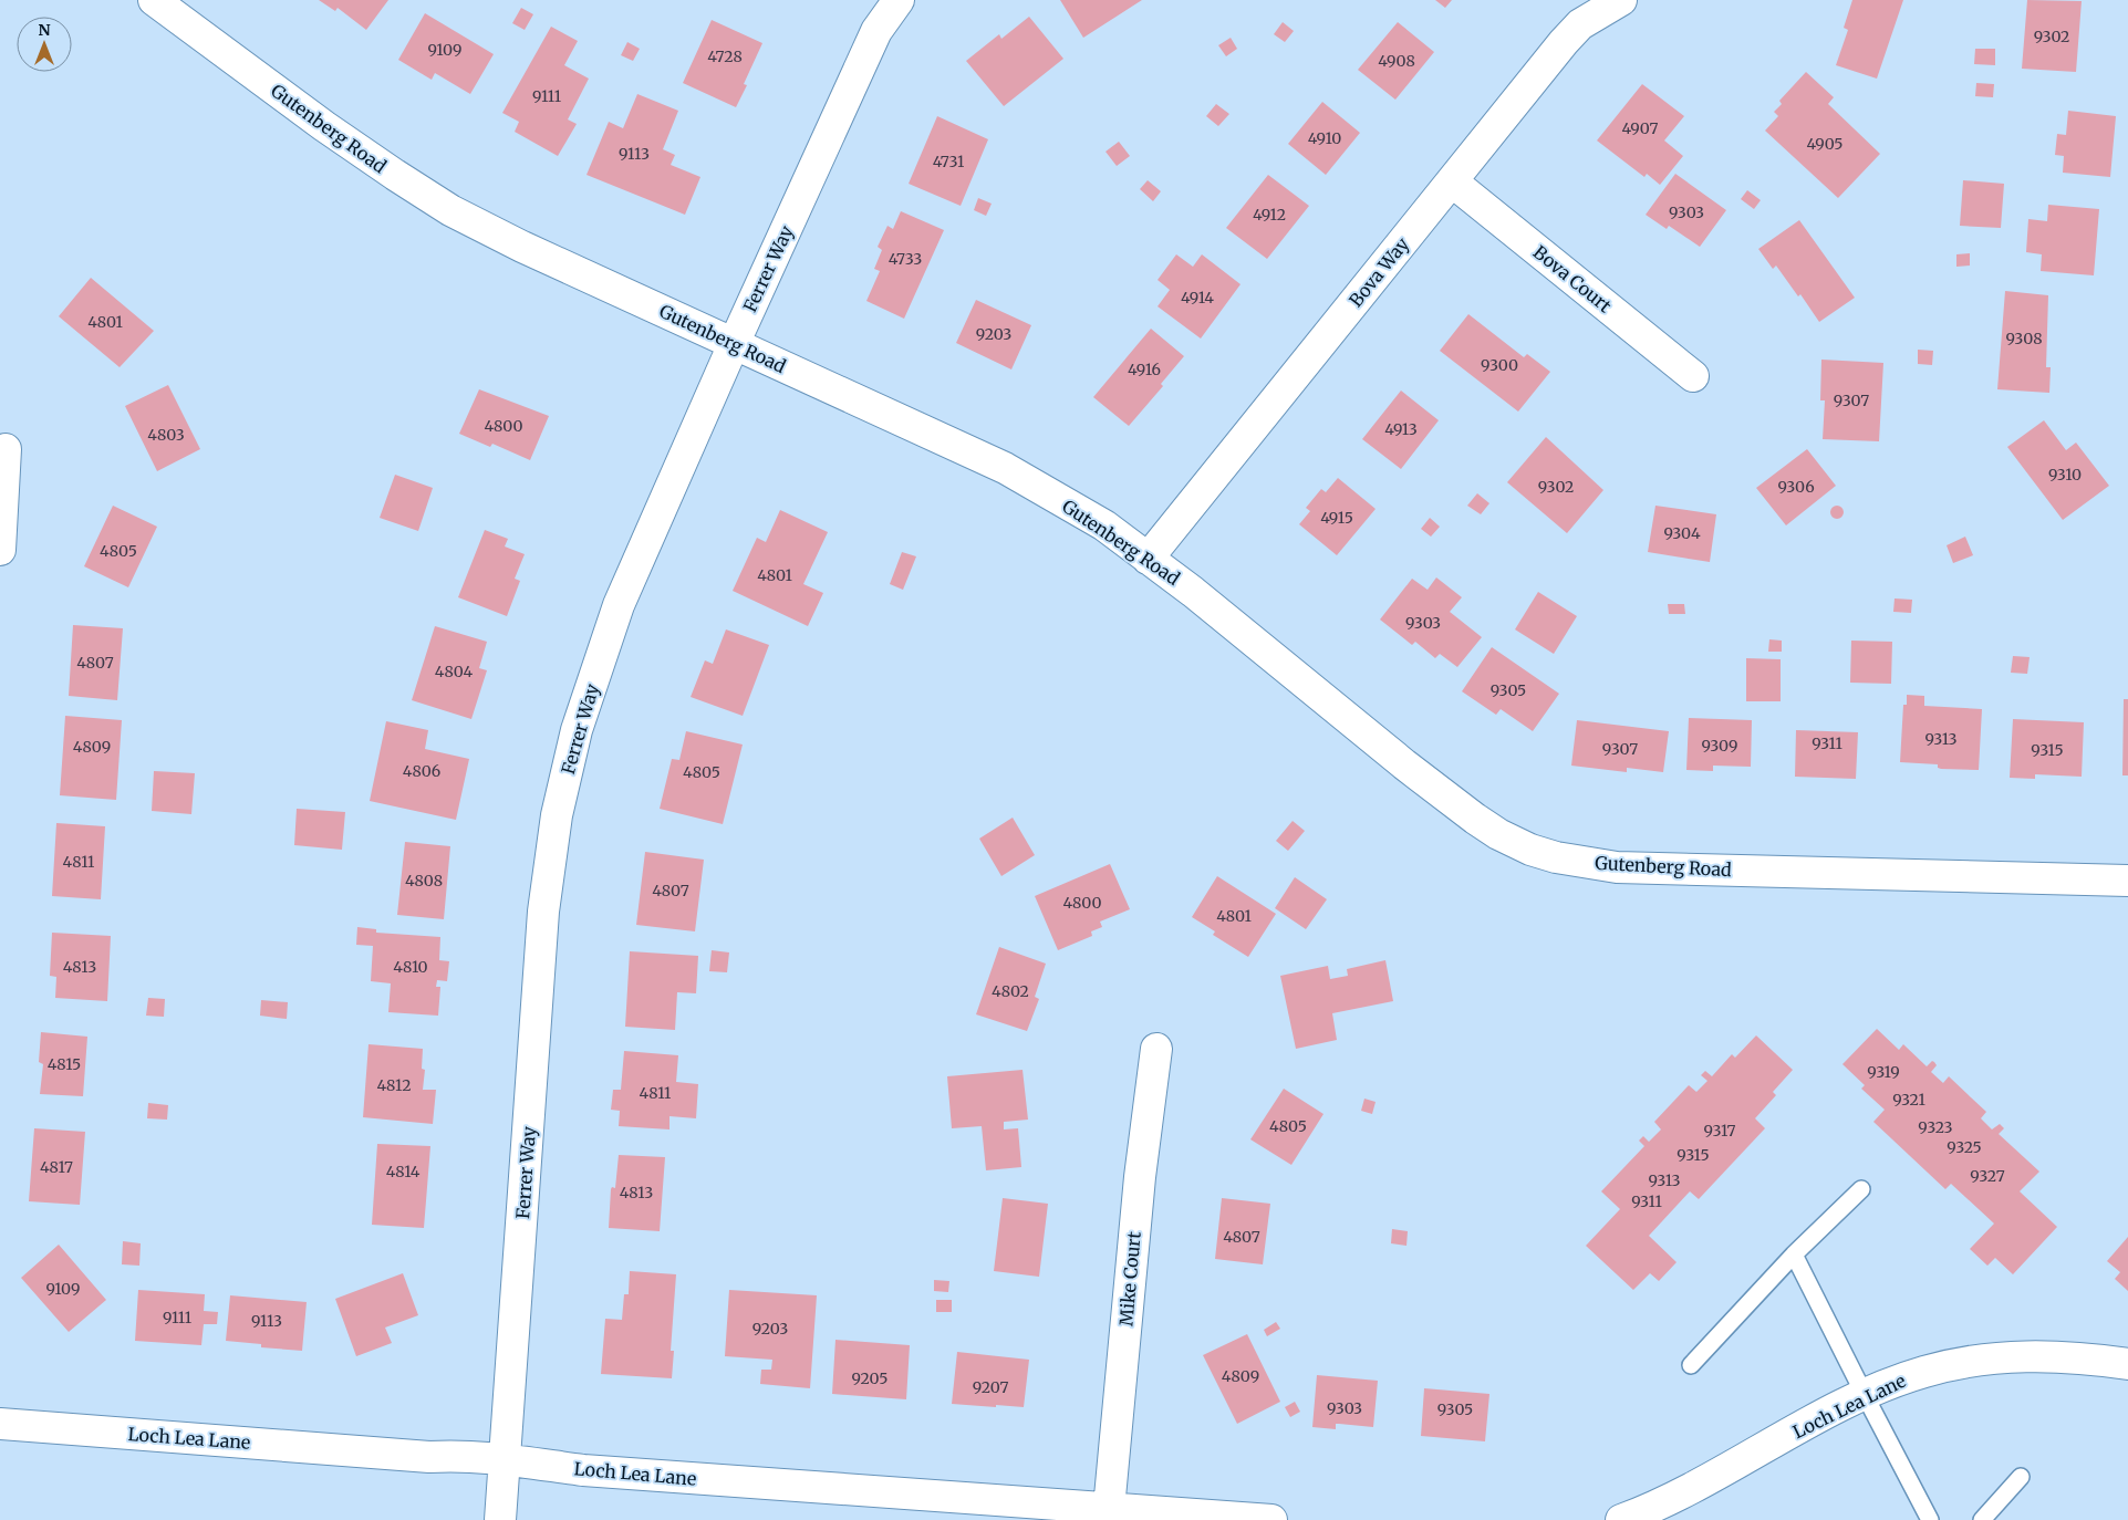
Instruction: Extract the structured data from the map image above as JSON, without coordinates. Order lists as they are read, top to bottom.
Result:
{
  "streets": {
    "street": [
      "Gutenberg Road",
      "Ferrer Way",
      "Bova Way",
      "Bova Court",
      "Mike Court",
      "Loch Lea Lane"
    ]
  },
  "crossings": [
    ["Gutenberg Road", "Ferrer Way"],
    ["Gutenberg Road", "Bova Way"],
    ["Ferrer Way", "Loch Lea Lane"],
    ["Bova Way", "Bova Court"],
    ["Mike Court", "Loch Lea Lane"]
  ],
  "house_numbers": [
    "9302",
    "9109",
    "4728",
    "4908",
    "9111",
    "4907",
    "4910",
    "4905",
    "9113",
    "4731",
    "9303",
    "4912",
    "4733",
    "4914",
    "4801",
    "9203",
    "9308",
    "9300",
    "4916",
    "9307",
    "4800",
    "4913",
    "4803",
    "9310",
    "9302",
    "9306",
    "4915",
    "9304",
    "4805",
    "4801",
    "9303",
    "4807",
    "4804",
    "9305",
    "9313",
    "9311",
    "9309",
    "4809",
    "9307",
    "9315",
    "4806",
    "4805",
    "4811",
    "4808",
    "4807",
    "4800",
    "4801",
    "4813",
    "4810",
    "4802",
    "4815",
    "9319",
    "4812",
    "4811",
    "9321",
    "4805",
    "9323",
    "9317",
    "9325",
    "9315",
    "4817",
    "4814",
    "9327",
    "9313",
    "4813",
    "9311",
    "4807",
    "9109",
    "9111",
    "9113",
    "9203",
    "4809",
    "9205",
    "9207",
    "9303",
    "9305"
  ],
  "north": "top"
}
